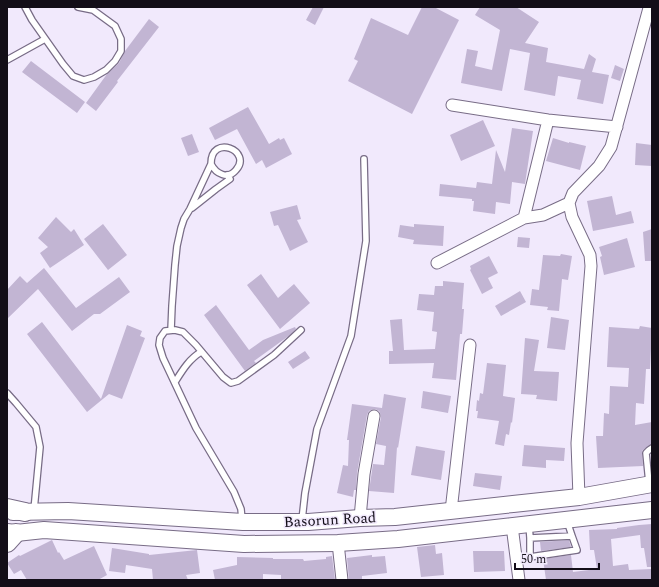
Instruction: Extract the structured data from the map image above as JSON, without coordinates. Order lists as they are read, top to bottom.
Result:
{
  "streets": {
    "main road": ["Basorun Road"]
  },
  "scale_bar": "50 m"
}
